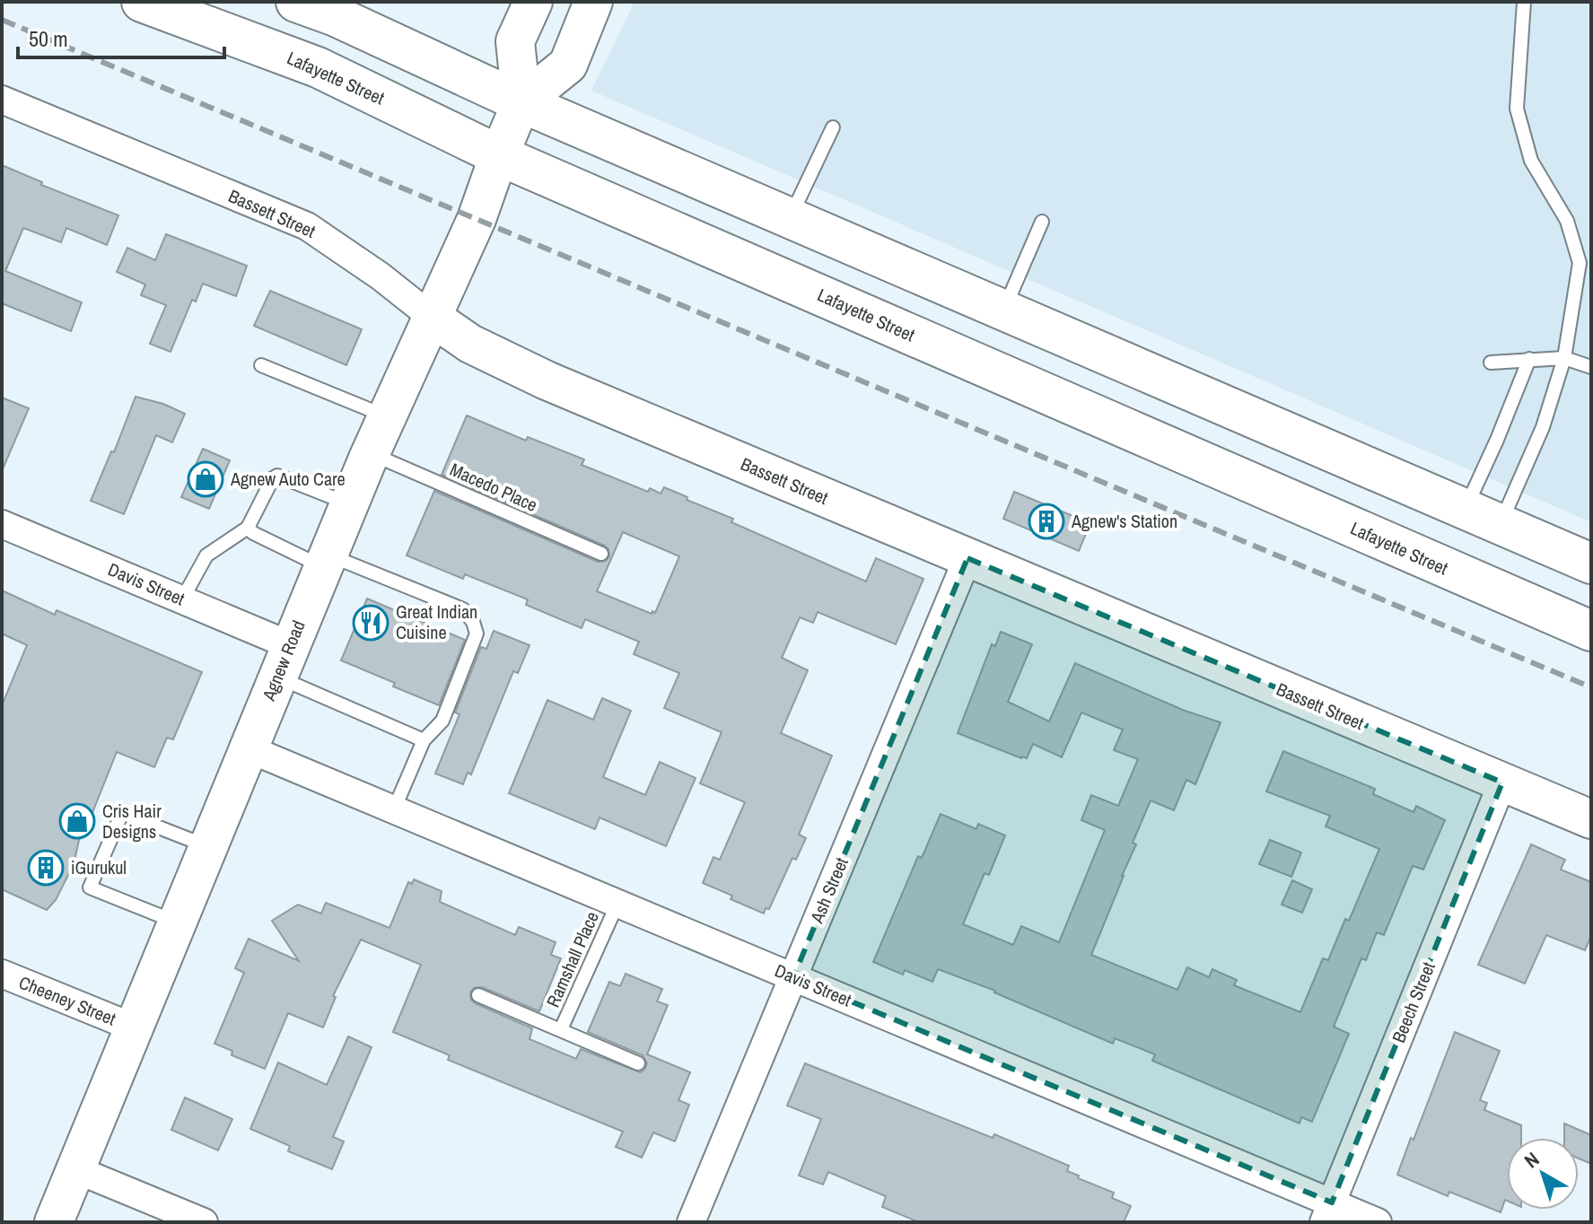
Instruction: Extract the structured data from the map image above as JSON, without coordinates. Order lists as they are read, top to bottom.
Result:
{
  "streets": {
    "main road": ["Lafayette Street"],
    "street": [
      "Bassett Street",
      "Davis Street",
      "Agnew Road",
      "Ash Street",
      "Cheeney Street",
      "Beech Street"
    ],
    "lane": ["Macedo Place", "Ramshall Place"]
  },
  "crossings": [
    ["Lafayette Street", "Agnew Road"],
    ["Bassett Street", "Agnew Road"],
    ["Bassett Street", "Ash Street"],
    ["Bassett Street", "Beech Street"],
    ["Macedo Place", "Agnew Road"],
    ["Davis Street", "Agnew Road"],
    ["Davis Street", "Ash Street"],
    ["Davis Street", "Ramshall Place"],
    ["Davis Street", "Beech Street"],
    ["Agnew Road", "Cheeney Street"]
  ],
  "places": {
    "shop": ["Agnew Auto Care", "Cris Hair Designs"],
    "building": ["Agnew's Station", "iGurukul"],
    "restaurant": ["Great Indian Cuisine"]
  },
  "scale_bar": "50 m",
  "north": "top left"
}
